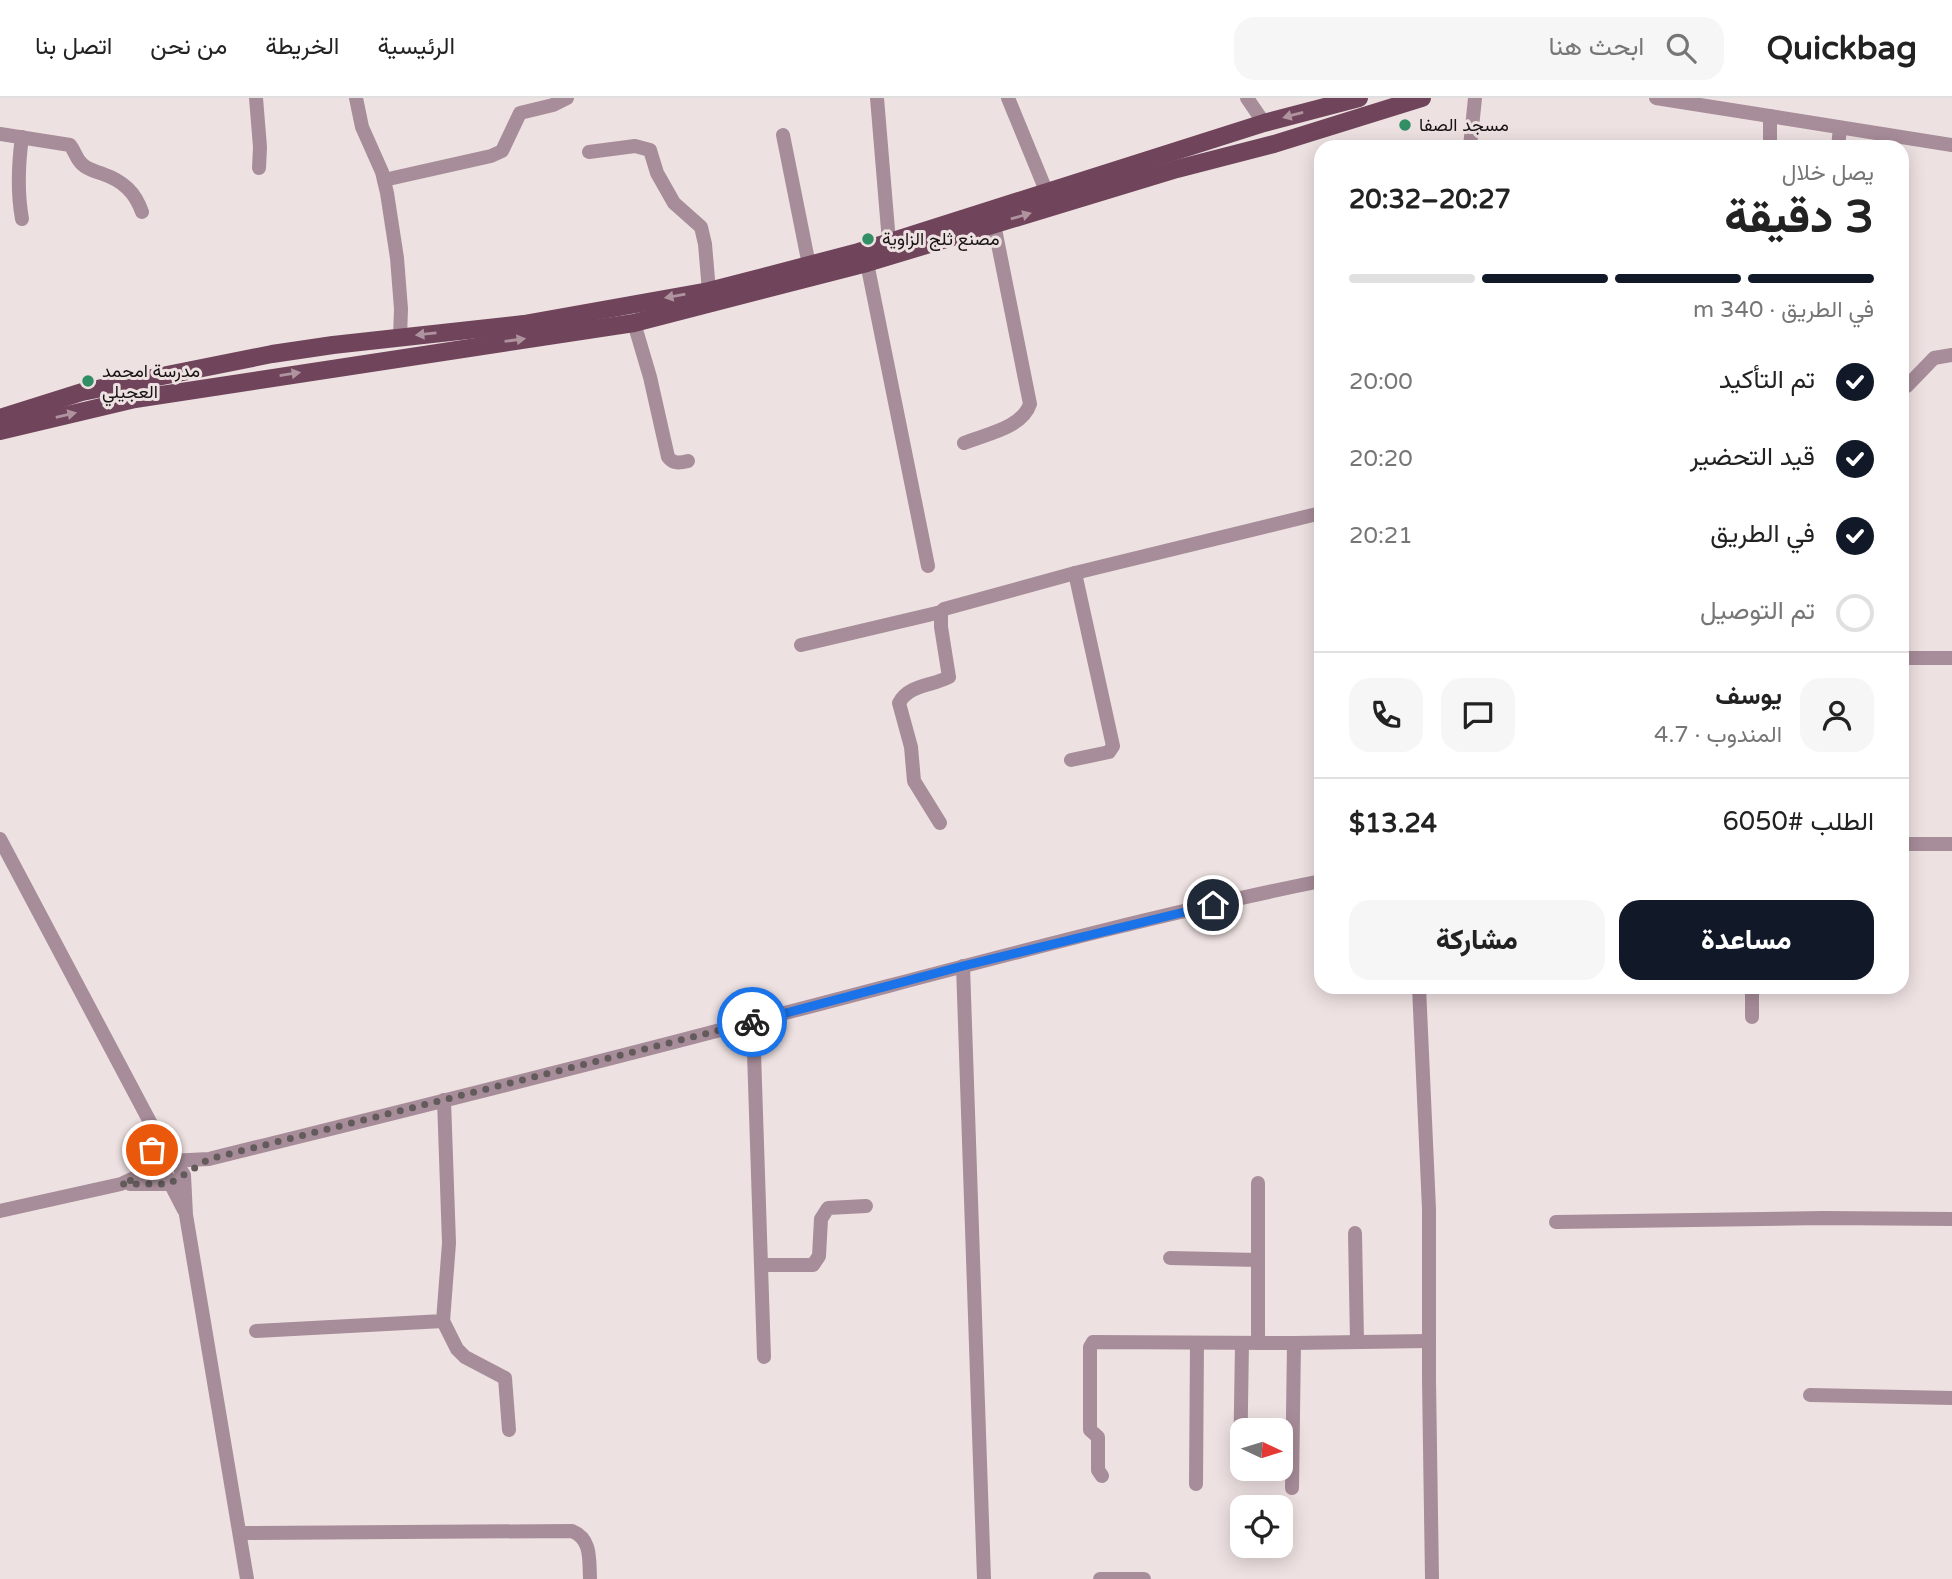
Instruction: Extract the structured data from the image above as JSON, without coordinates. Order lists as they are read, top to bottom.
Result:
{
  "places": ["مسجد الصفا", "مصنع ثلج الزاوية", "مدرسة امحمد العجيلي"],
  "north": "right",
  "page": {
    "header": "Quickbag",
    "search": "ابحث هنا",
    "nav": [
      "الرئيسية",
      "الخريطة",
      "من نحن",
      "اتصل بنا"
    ],
    "heading": ["3 دقيقة", "يصل خلال", "20:27–20:32"],
    "panel": [
      "يوسف",
      "المندوب · 4.7",
      "الطلب #6050",
      "$13.24"
    ],
    "bar": "في الطريق · 340 m",
    "list": [
      ["تم التأكيد", "20:00"],
      ["قيد التحضير", "20:20"],
      ["في الطريق", "20:21"],
      "تم التوصيل"
    ],
    "buttons": ["مساعدة", "مشاركة"]
  }
}
